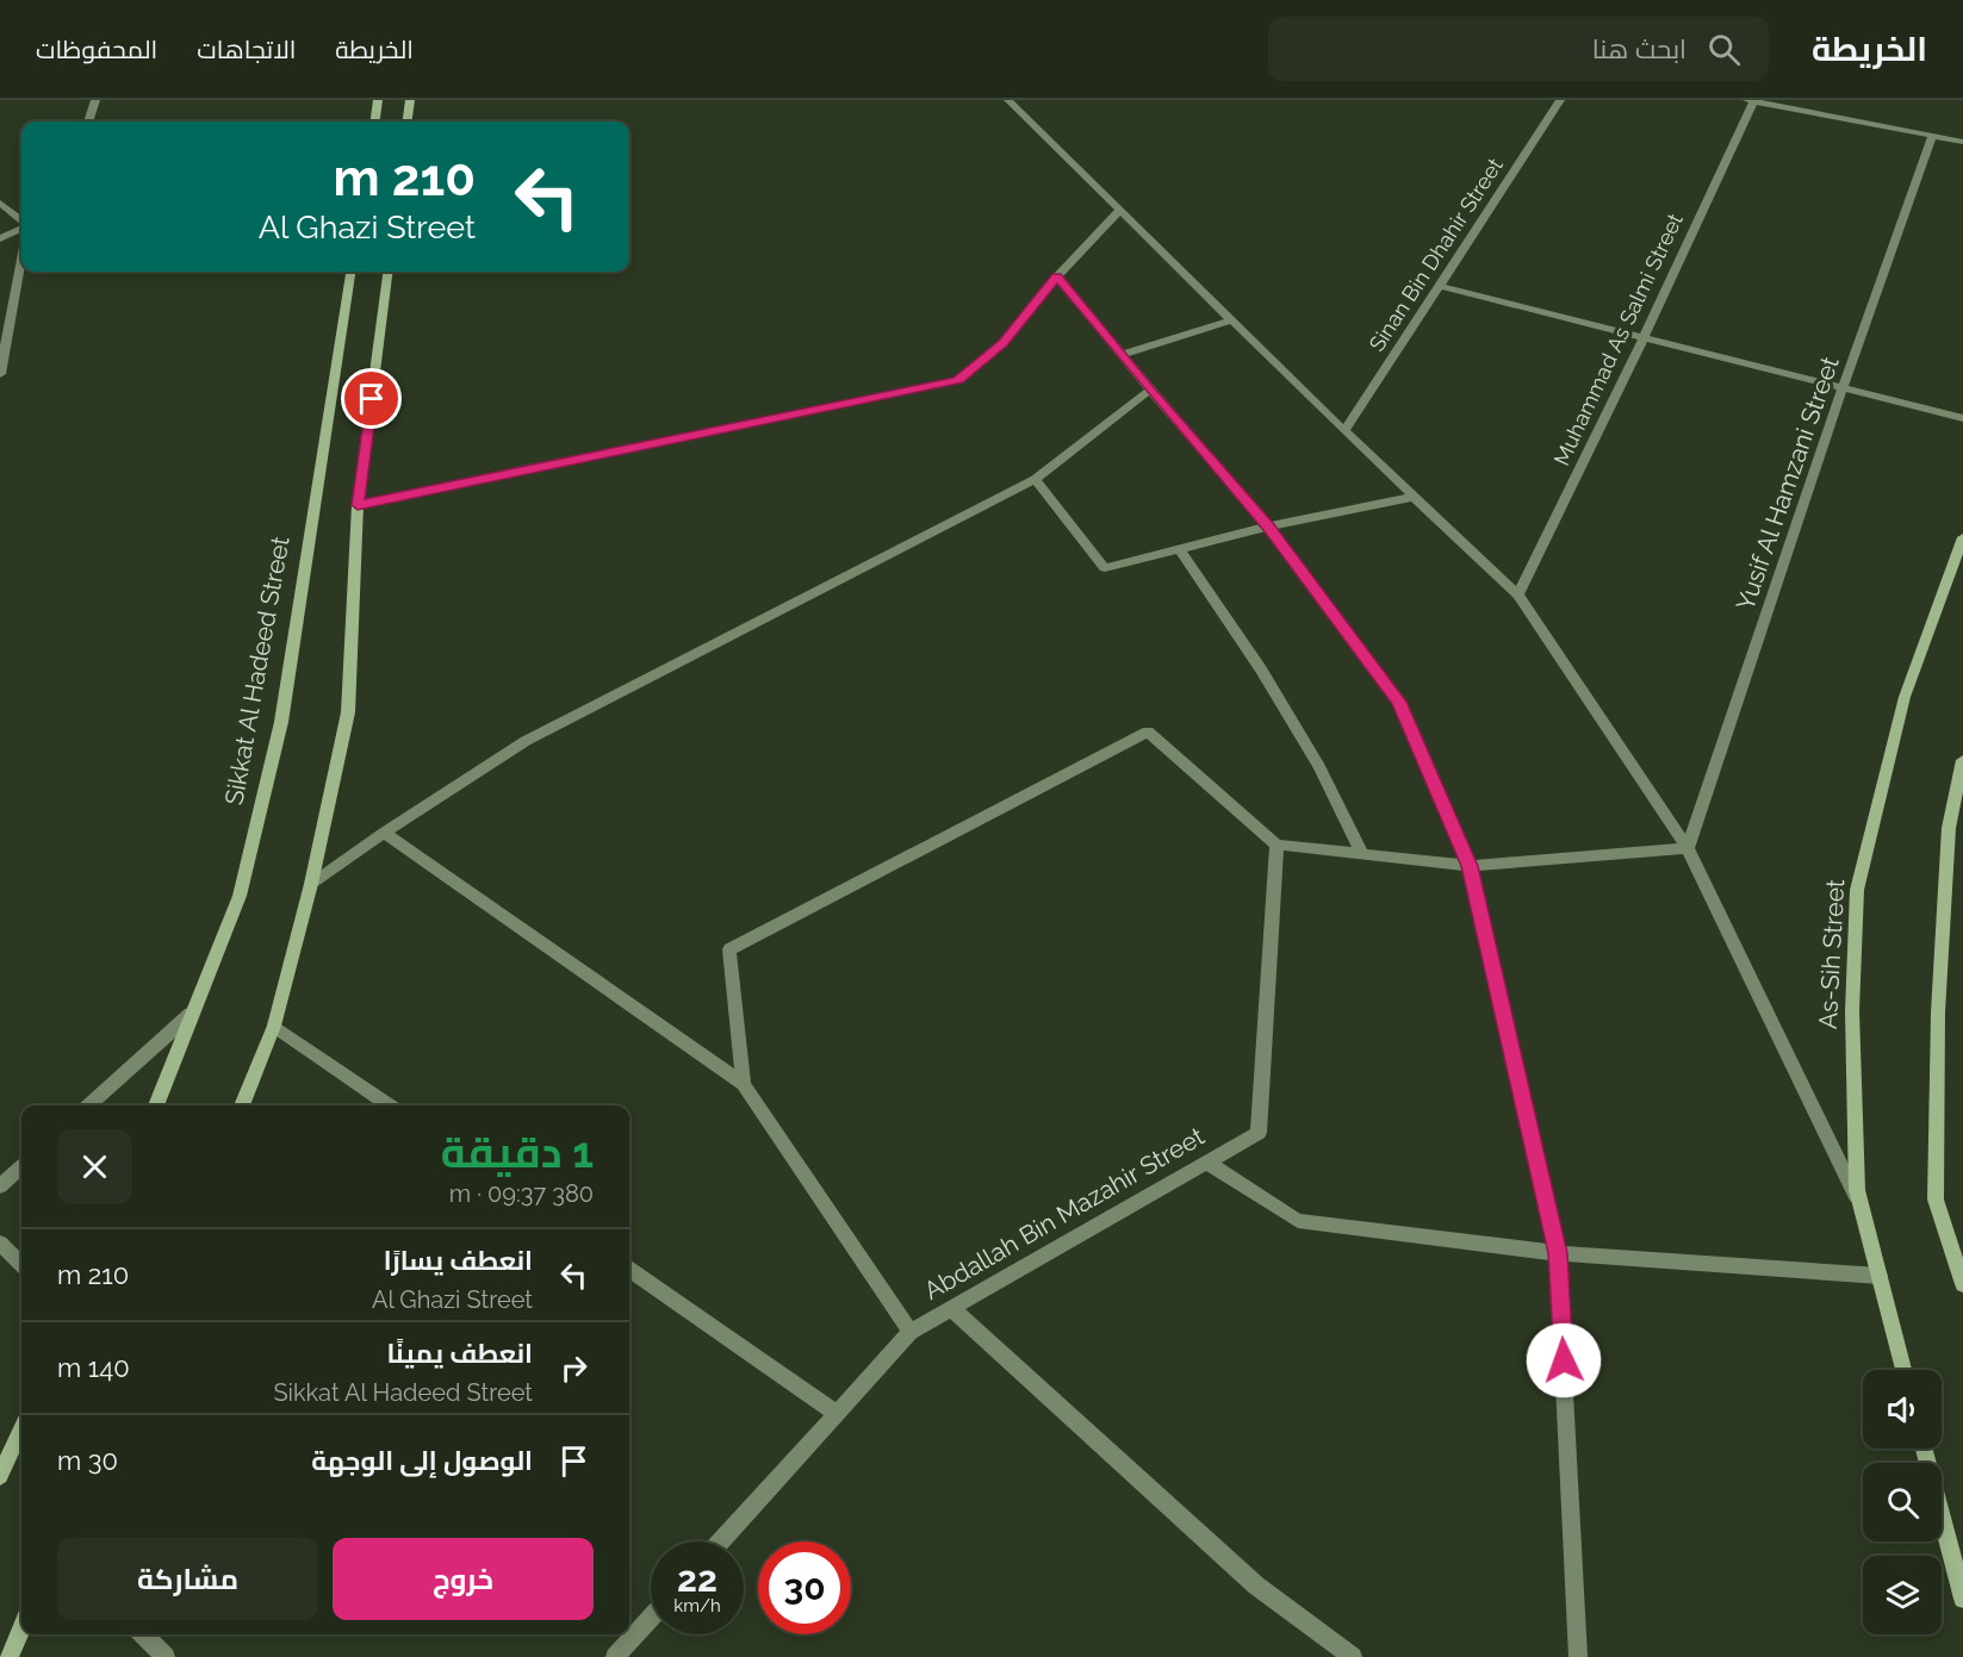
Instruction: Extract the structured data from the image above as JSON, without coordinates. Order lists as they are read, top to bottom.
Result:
{
  "streets": {
    "main road": ["Sikkat Al Hadeed Street", "As-Sih Street"],
    "street": [
      "Sinan Bin Dhahir Street",
      "Muhammad As Salmi Street",
      "Yusif Al Hamzani Street",
      "Abdallah Bin Mazahir Street"
    ]
  },
  "page": {
    "header": "الخريطة",
    "search": "ابحث هنا",
    "nav": ["الخريطة", "الاتجاهات", "المحفوظات"],
    "turn": ["210 m", "Al Ghazi Street"],
    "heading": ["1 دقيقة", "380 m · 09:37"],
    "list": [
      {
        "name": "انعطف يسارًا",
        "note": "Al Ghazi Street",
        "value": "210 m"
      },
      {
        "name": "انعطف يمينًا",
        "note": "Sikkat Al Hadeed Street",
        "value": "140 m"
      },
      {
        "name": "الوصول إلى الوجهة",
        "value": "30 m"
      }
    ],
    "buttons": ["خروج", "مشاركة"],
    "speed": "22 km/h",
    "limit": "30"
  }
}
